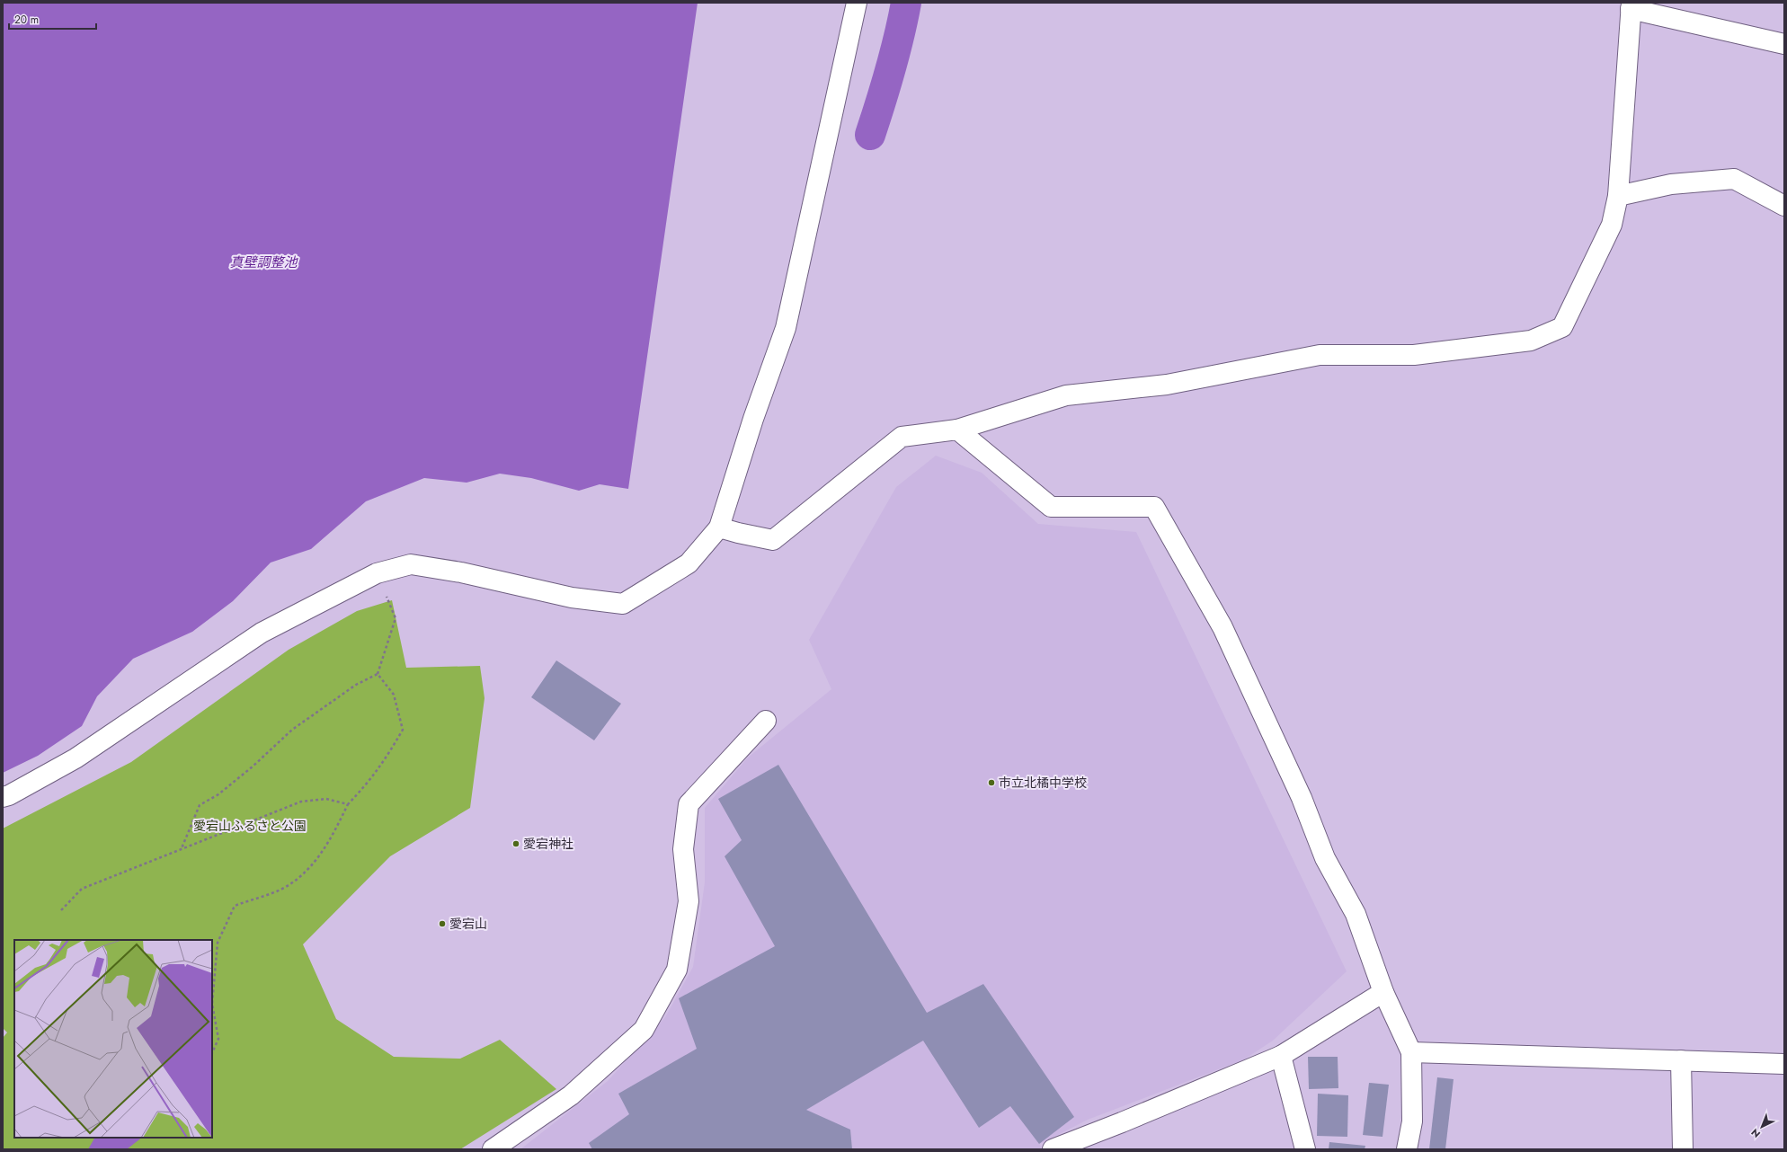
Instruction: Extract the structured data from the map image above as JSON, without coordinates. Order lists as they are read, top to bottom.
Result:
{
  "water": ["真壁調整池"],
  "parks": ["愛宕山ふるさと公園"],
  "places": ["市立北橘中学校", "愛宕神社", "愛宕山"],
  "scale_bar": "20 m",
  "north": "bottom left"
}
